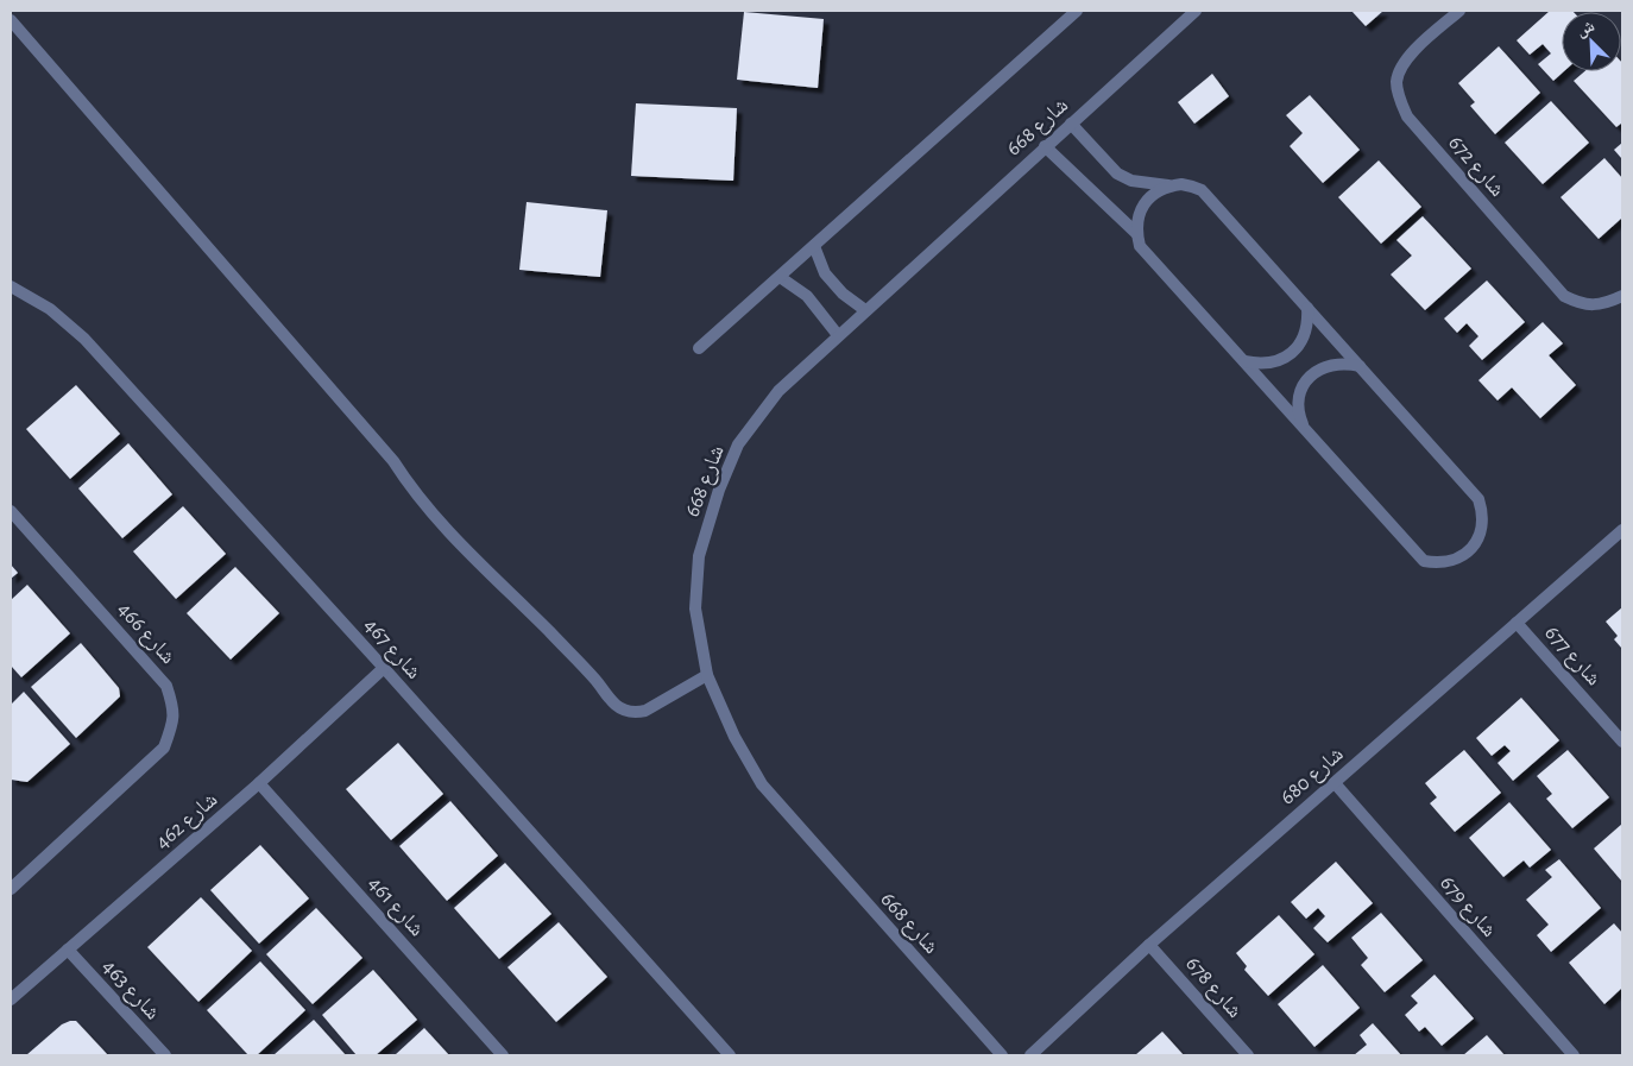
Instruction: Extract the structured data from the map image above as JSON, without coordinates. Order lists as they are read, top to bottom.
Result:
{
  "streets": {
    "street": [
      "شارع 668",
      "شارع 672",
      "شارع 466",
      "شارع 467",
      "شارع 677",
      "شارع 680",
      "شارع 462",
      "شارع 461",
      "شارع 679",
      "شارع 678",
      "شارع 463"
    ]
  },
  "crossings": [
    ["شارع 467", "شارع 462"],
    ["شارع 677", "شارع 680"],
    ["شارع 680", "شارع 679"],
    ["شارع 680", "شارع 678"],
    ["شارع 462", "شارع 461"],
    ["شارع 462", "شارع 463"]
  ],
  "north": "top left"
}
